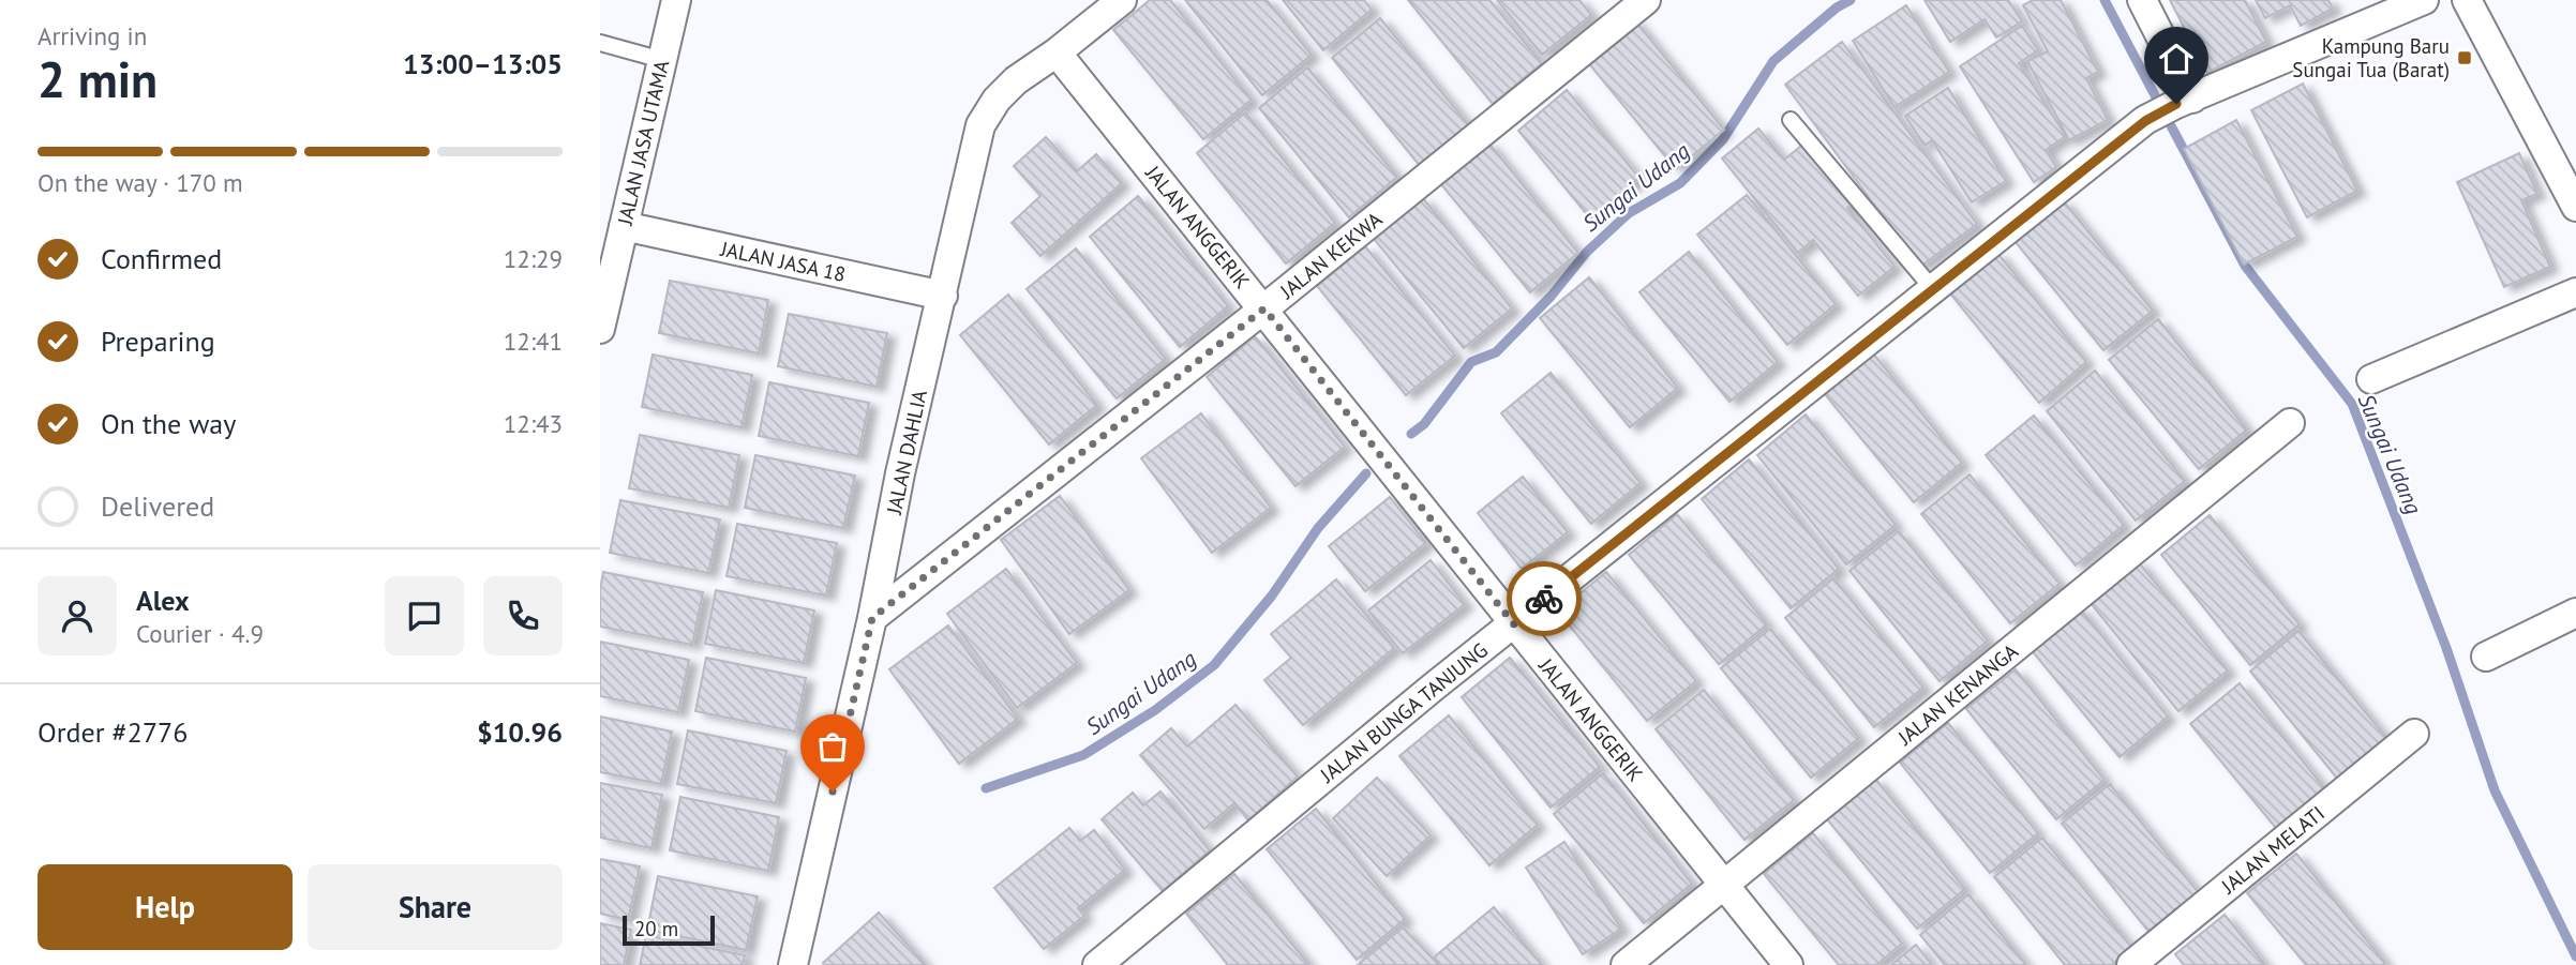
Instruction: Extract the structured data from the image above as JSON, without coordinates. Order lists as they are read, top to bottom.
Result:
{
  "streets": {
    "street": [
      "JALAN JASA UTAMA",
      "JALAN ANGGERIK",
      "JALAN KEKWA",
      "JALAN JASA 18",
      "JALAN DAHLIA",
      "JALAN KENANGA",
      "JALAN BUNGA TANJUNG",
      "JALAN MELATI"
    ]
  },
  "crossings": [
    ["JALAN JASA UTAMA", "JALAN JASA 18"],
    ["JALAN ANGGERIK", "JALAN KEKWA"],
    ["JALAN ANGGERIK", "JALAN DAHLIA"],
    ["JALAN ANGGERIK", "JALAN KENANGA"],
    ["JALAN ANGGERIK", "JALAN BUNGA TANJUNG"],
    ["JALAN KEKWA", "JALAN DAHLIA"],
    ["JALAN JASA 18", "JALAN DAHLIA"]
  ],
  "water": ["Sungai Udang"],
  "places": {
    "transit": ["Kampung Baru Sungai Tua (Barat)"]
  },
  "scale_bar": "20 m",
  "page": {
    "heading": ["2 min", "Arriving in", "13:00–13:05"],
    "panel": [
      "Alex",
      "Courier · 4.9",
      "Order #2776",
      "$10.96"
    ],
    "bar": "On the way · 170 m",
    "list": [
      ["Confirmed", "12:29"],
      ["Preparing", "12:41"],
      ["On the way", "12:43"],
      "Delivered"
    ],
    "buttons": ["Help", "Share"],
    "scale": "20 m"
  }
}
